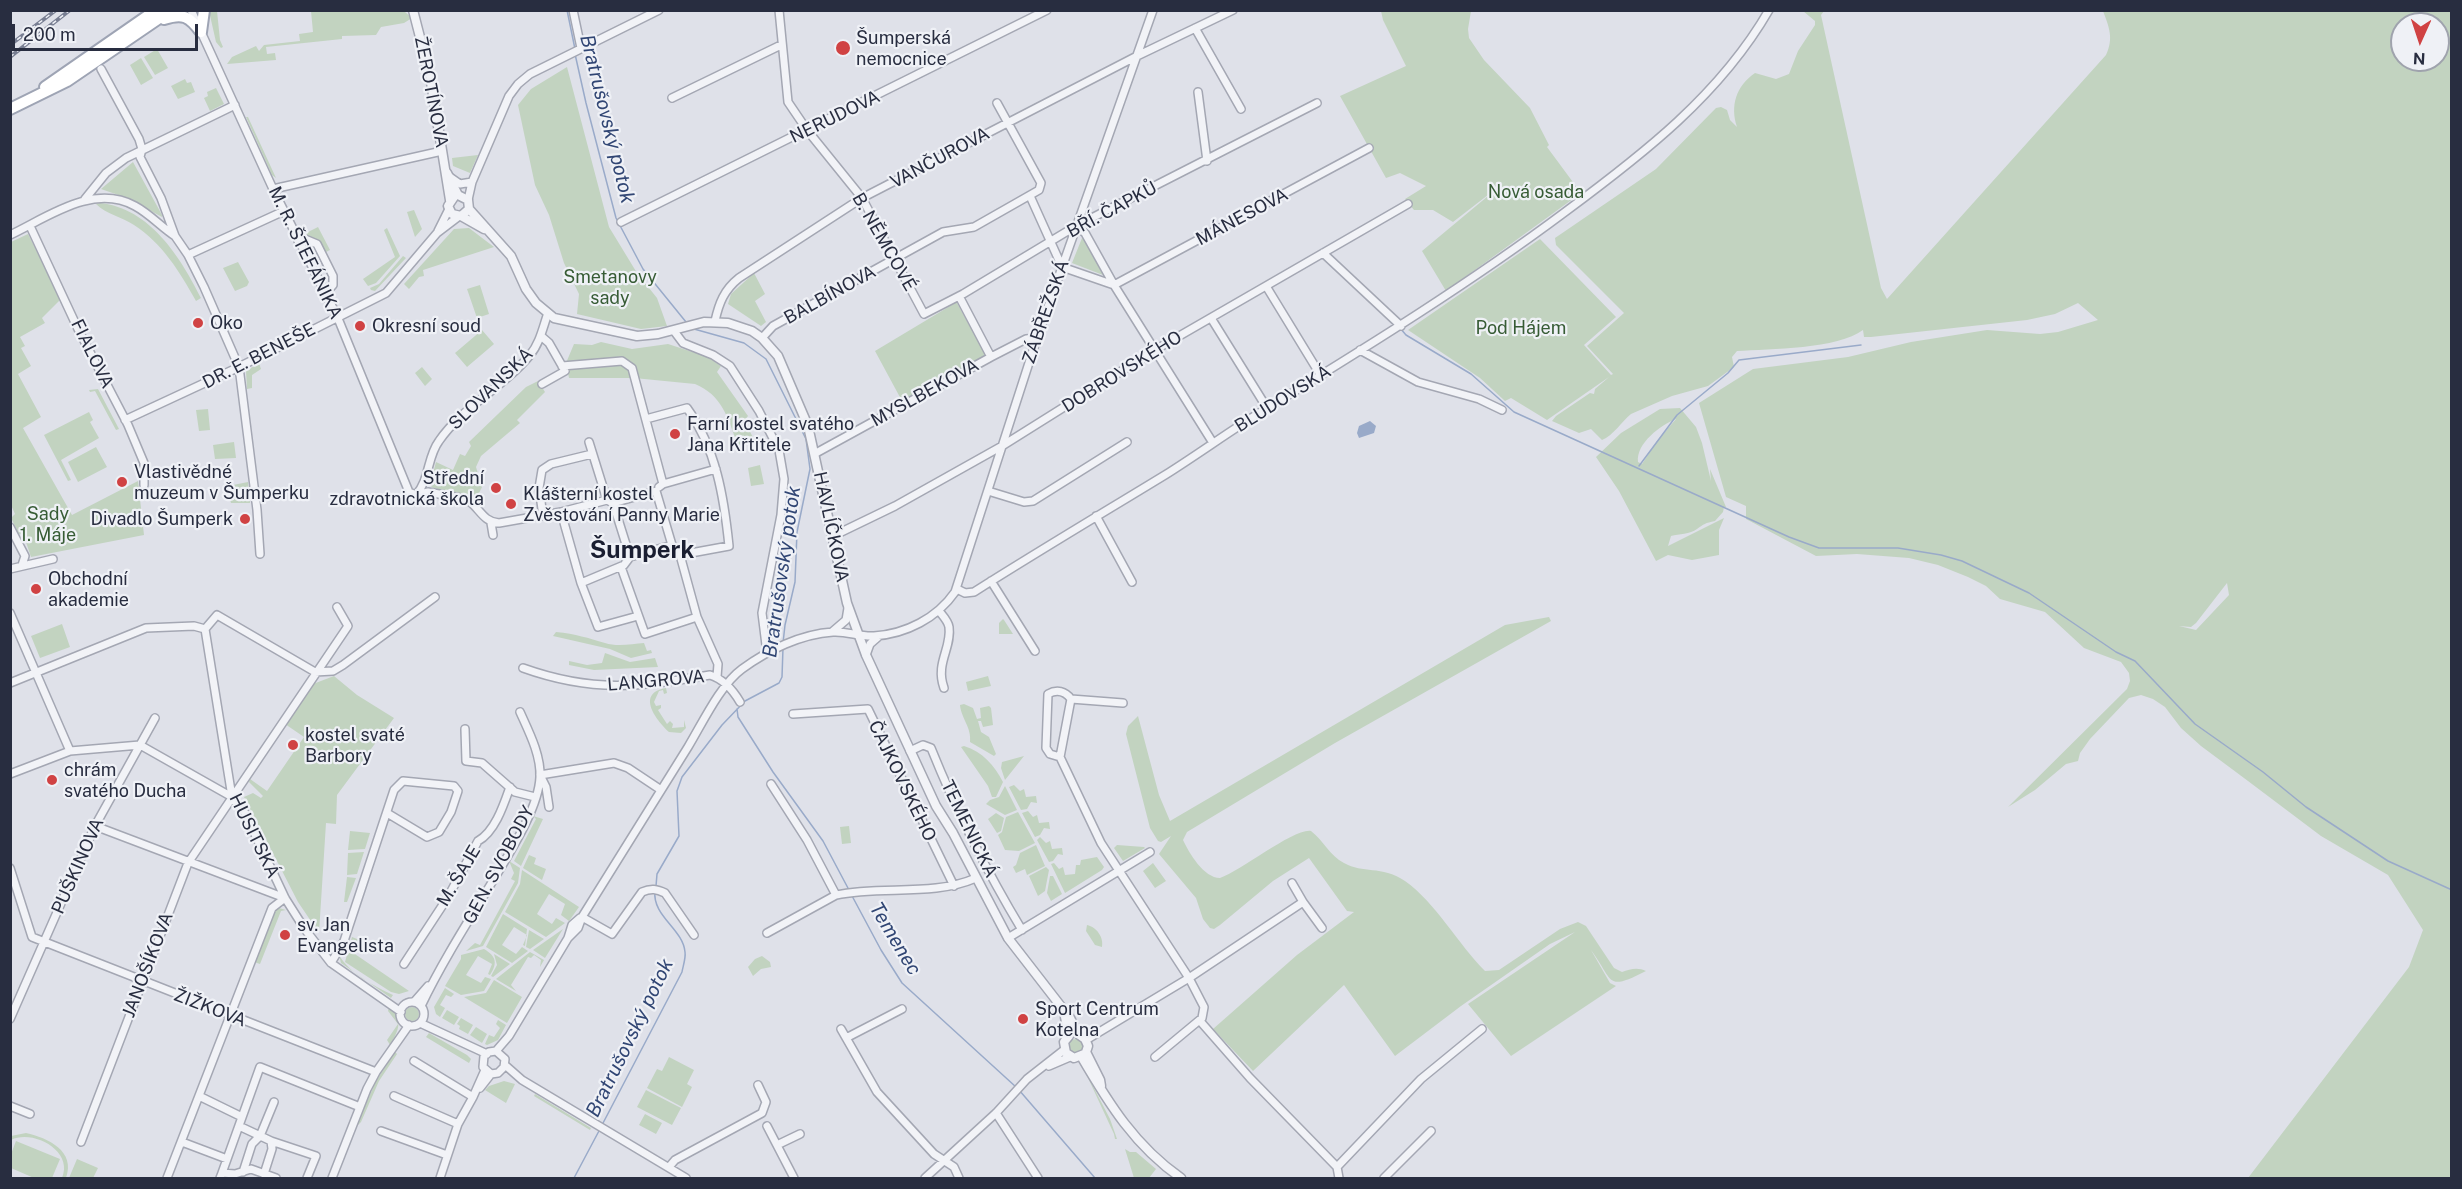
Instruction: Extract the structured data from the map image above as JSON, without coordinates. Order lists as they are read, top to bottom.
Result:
{
  "streets": {
    "street": [
      "ŽEROTÍNOVA",
      "NERUDOVA",
      "VANČUROVA",
      "BŘÍ. ČAPKŮ",
      "MÁNESOVA",
      "B. NĚMCOVÉ",
      "M. R. ŠTEFÁNIKA",
      "BALBÍNOVA",
      "ZÁBŘEŽSKÁ",
      "FIALOVA",
      "DR. E. BENEŠE",
      "DOBROVSKÉHO",
      "SLOVANSKÁ",
      "MYSLBEKOVA",
      "BLUDOVSKÁ",
      "HAVLÍČKOVA",
      "LANGROVA",
      "ČAJKOVSKÉHO",
      "TEMENICKÁ",
      "HUSITSKÁ",
      "GEN. SVOBODY",
      "PUŠKINOVA",
      "M. ŠAJE",
      "JANOŠÍKOVA",
      "ŽIŽKOVA"
    ]
  },
  "crossings": [
    ["ŽEROTÍNOVA", "DR. E. BENEŠE"],
    ["ŽEROTÍNOVA", "SLOVANSKÁ"],
    ["NERUDOVA", "B. NĚMCOVÉ"],
    ["VANČUROVA", "B. NĚMCOVÉ"],
    ["VANČUROVA", "ZÁBŘEŽSKÁ"],
    ["VANČUROVA", "HAVLÍČKOVA"],
    ["BŘÍ. ČAPKŮ", "B. NĚMCOVÉ"],
    ["BŘÍ. ČAPKŮ", "ZÁBŘEŽSKÁ"],
    ["B. NĚMCOVÉ", "BALBÍNOVA"],
    ["M. R. ŠTEFÁNIKA", "DR. E. BENEŠE"],
    ["M. R. ŠTEFÁNIKA", "SLOVANSKÁ"],
    ["BALBÍNOVA", "HAVLÍČKOVA"],
    ["ZÁBŘEŽSKÁ", "DOBROVSKÉHO"],
    ["ZÁBŘEŽSKÁ", "MYSLBEKOVA"],
    ["ZÁBŘEŽSKÁ", "BLUDOVSKÁ"],
    ["ZÁBŘEŽSKÁ", "LANGROVA"],
    ["FIALOVA", "DR. E. BENEŠE"],
    ["DOBROVSKÉHO", "HAVLÍČKOVA"],
    ["MYSLBEKOVA", "HAVLÍČKOVA"],
    ["HAVLÍČKOVA", "LANGROVA"],
    ["HAVLÍČKOVA", "TEMENICKÁ"],
    ["LANGROVA", "TEMENICKÁ"],
    ["HUSITSKÁ", "JANOŠÍKOVA"],
    ["PUŠKINOVA", "ŽIŽKOVA"],
    ["JANOŠÍKOVA", "ŽIŽKOVA"]
  ],
  "districts": ["Šumperk"],
  "water": ["Bratrušovský potok", "Temenec"],
  "parks": [
    "Nová osada",
    "Smetanovy sady",
    "Pod Hájem",
    "Sady 1. Máje"
  ],
  "places": [
    "Šumperská nemocnice",
    "Oko",
    "Okresní soud",
    "Farní kostel svatého Jana Křtitele",
    "Vlastivědné muzeum v Šumperku",
    "Střední zdravotnická škola",
    "Klášterní kostel Zvěstování Panny Marie",
    "Divadlo Šumperk",
    "Obchodní akademie",
    "kostel svaté Barbory",
    "chrám svatého Ducha",
    "sv. Jan Evangelista",
    "Sport Centrum Kotelna"
  ],
  "scale_bar": "200 m",
  "north": "bottom"
}
